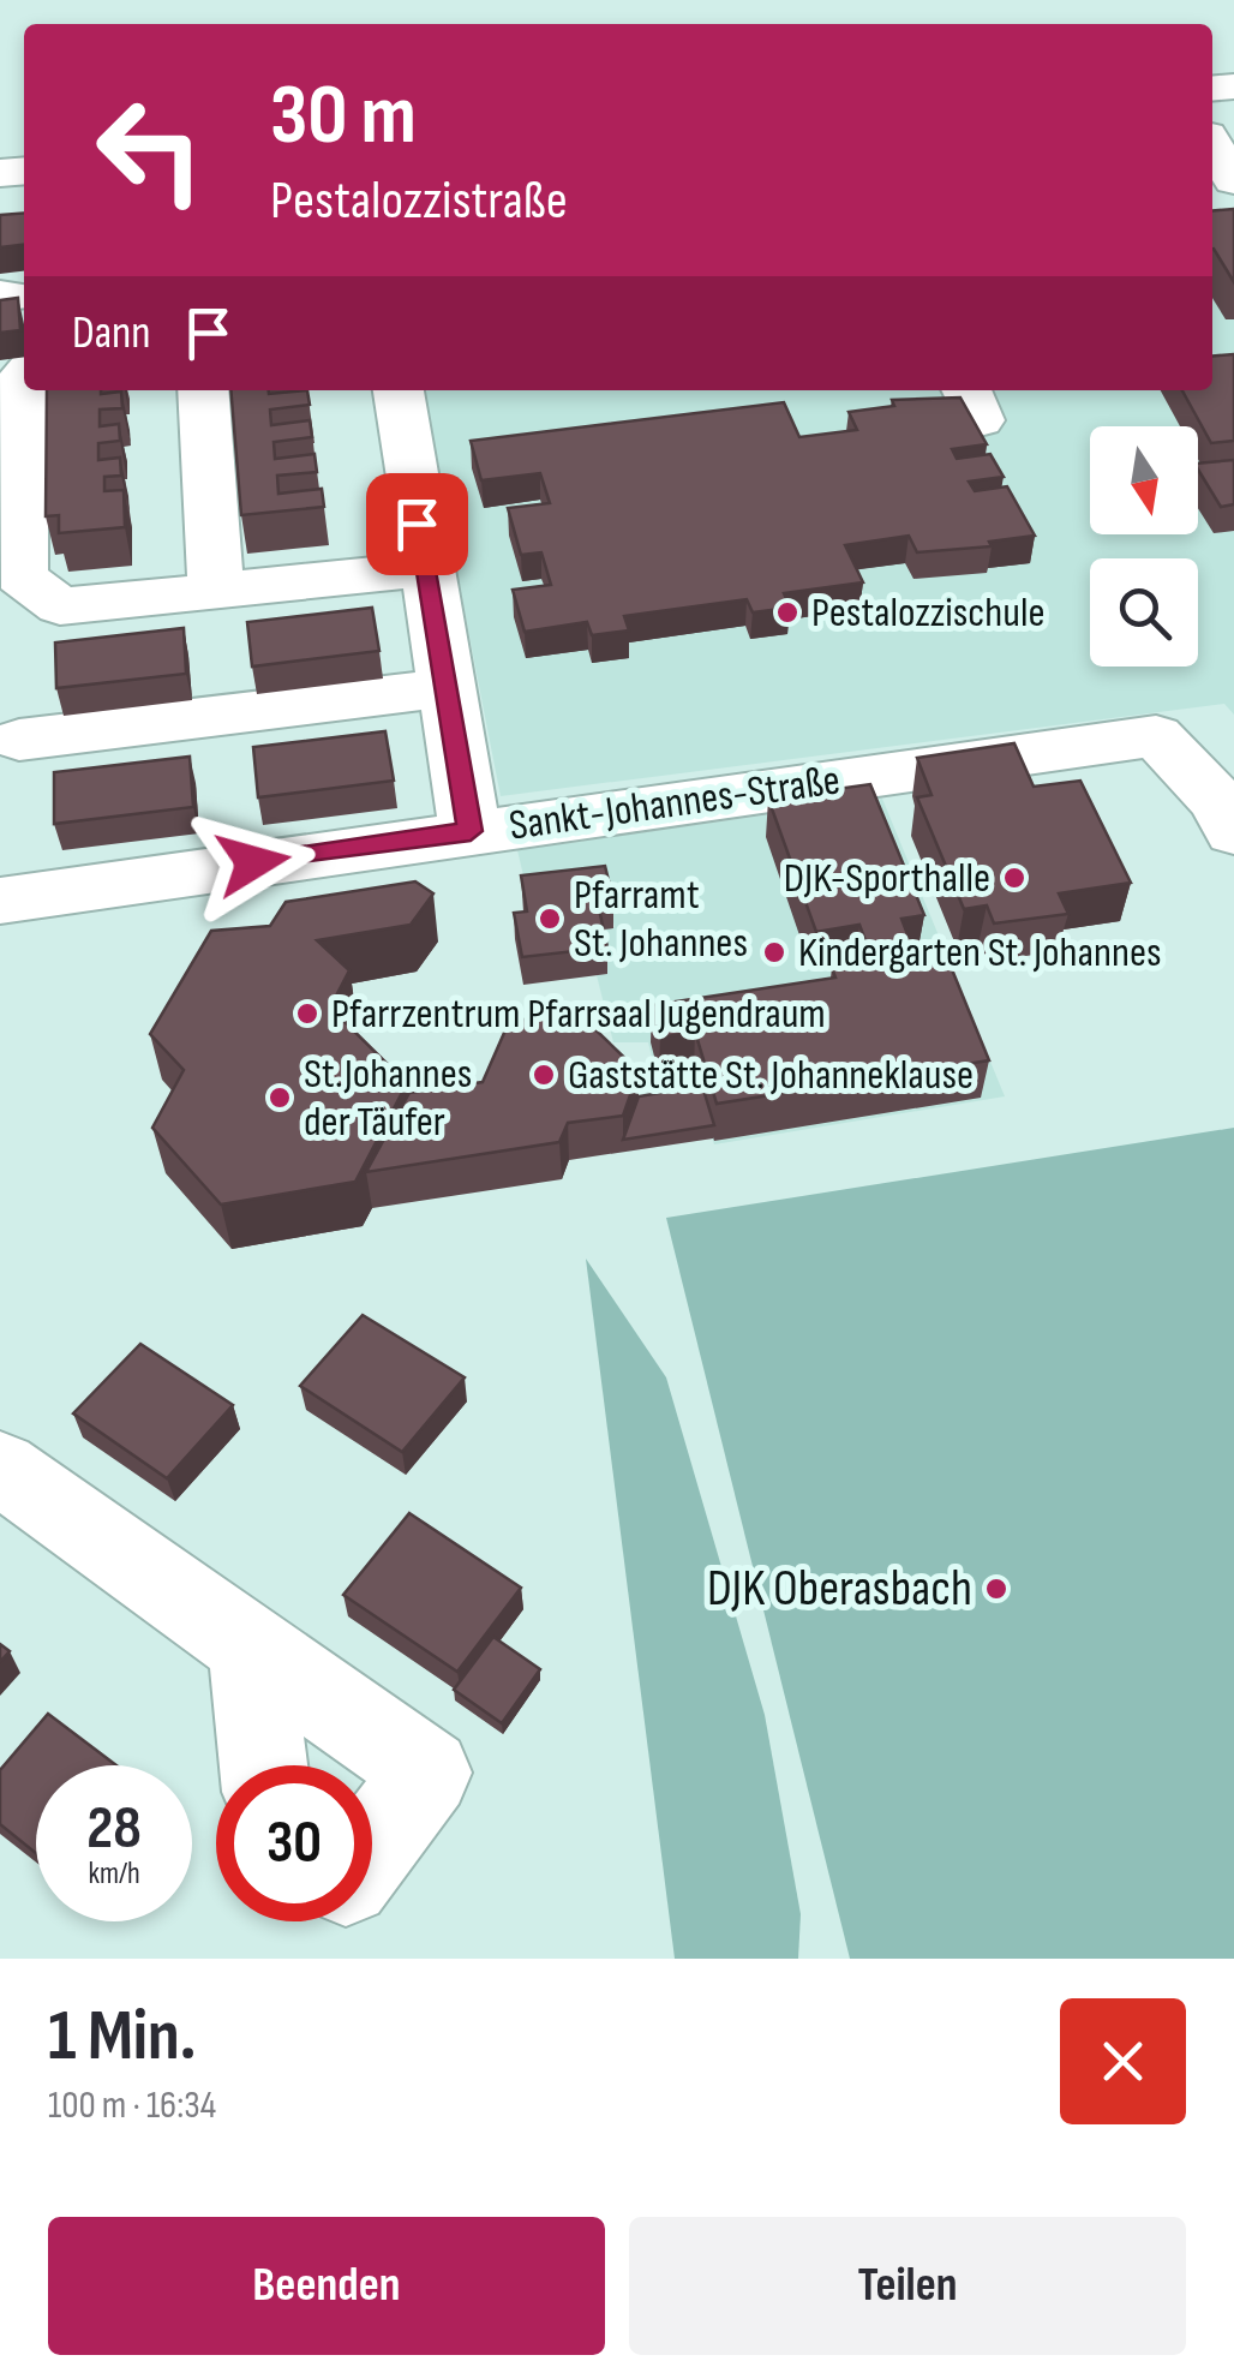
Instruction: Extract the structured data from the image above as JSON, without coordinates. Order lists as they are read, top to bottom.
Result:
{
  "streets": {
    "street": ["Sankt-Johannes-Straße"]
  },
  "places": [
    "Pestalozzischule",
    "DJK-Sporthalle",
    "Pfarramt St. Johannes",
    "Kindergarten St. Johannes",
    "Pfarrzentrum Pfarrsaal Jugendraum",
    "Gaststätte St. Johanneklause",
    "St.Johannes der Täufer",
    "DJK Oberasbach"
  ],
  "north": "bottom",
  "page": {
    "turn": ["30 m", "Pestalozzistraße"],
    "then": "Dann",
    "speed": "28 km/h",
    "limit": "30",
    "heading": ["1 Min.", "100 m · 16:34"],
    "buttons": ["Beenden", "Teilen"]
  }
}
